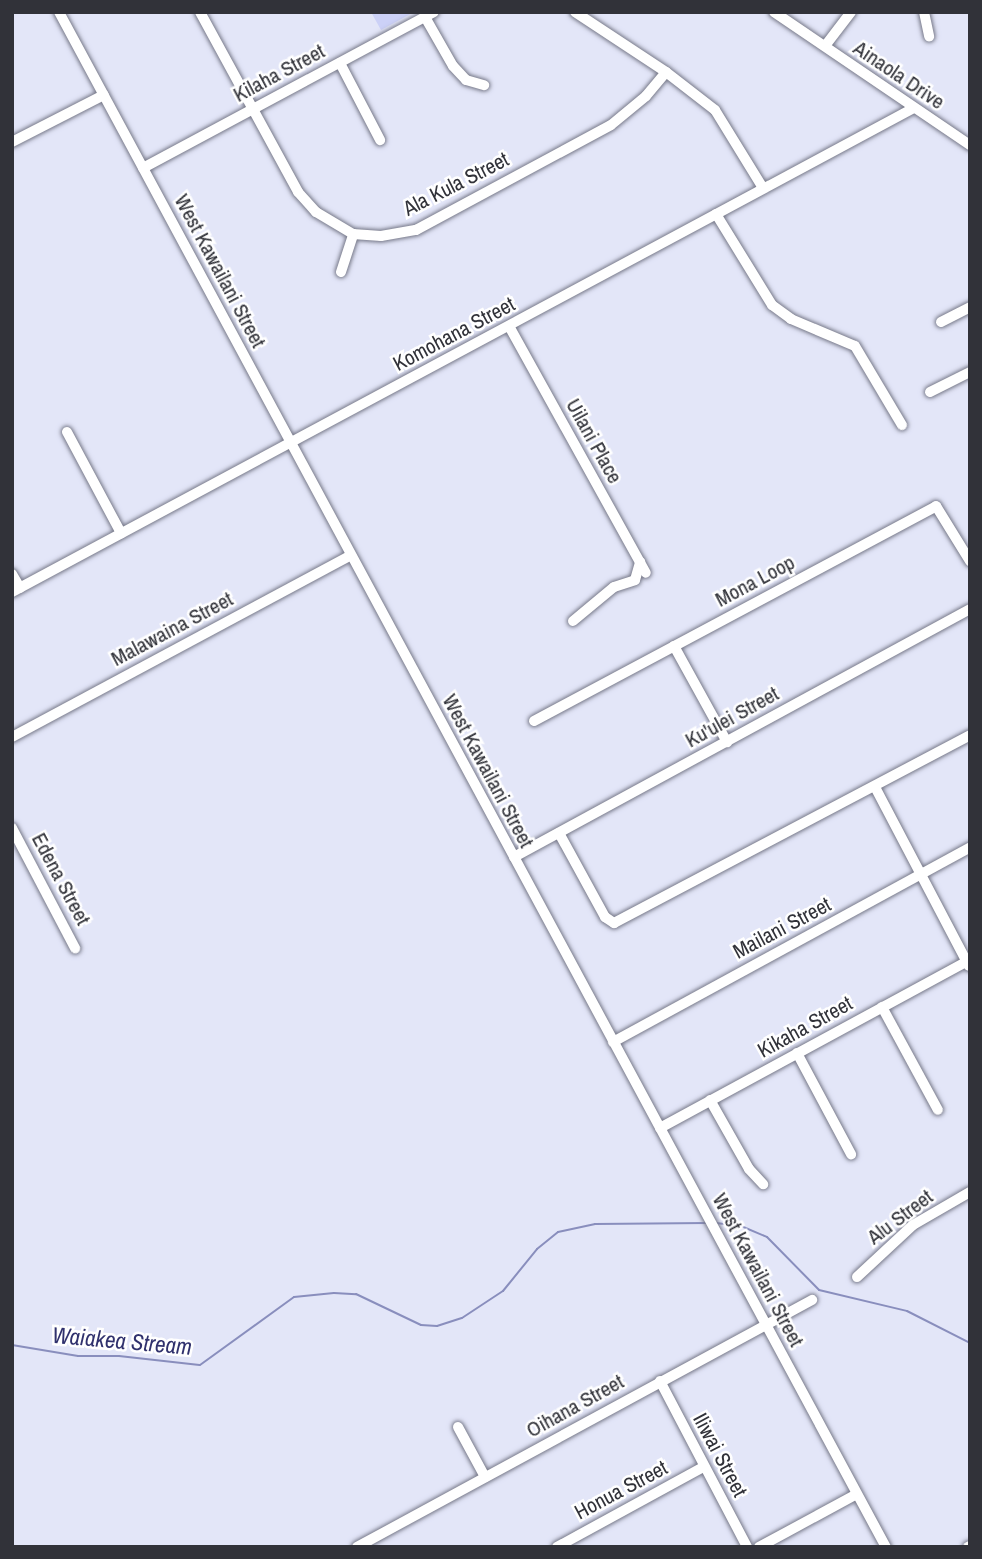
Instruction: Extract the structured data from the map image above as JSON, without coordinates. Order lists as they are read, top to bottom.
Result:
{
  "streets": {
    "street": [
      "Kilaha Street",
      "Ainaola Drive",
      "Ala Kula Street",
      "West Kawailani Street",
      "Komohana Street",
      "Uilani Place",
      "Mona Loop",
      "Malawaina Street",
      "Ku'ulei Street",
      "Edena Street",
      "Mailani Street",
      "Kikaha Street",
      "Alu Street",
      "Oihana Street",
      "Iliwai Street",
      "Honua Street"
    ]
  },
  "crossings": [
    ["Kilaha Street", "Ala Kula Street"],
    ["Kilaha Street", "West Kawailani Street"],
    ["Ainaola Drive", "Komohana Street"],
    ["West Kawailani Street", "Komohana Street"],
    ["West Kawailani Street", "Malawaina Street"],
    ["West Kawailani Street", "Ku'ulei Street"],
    ["West Kawailani Street", "Mailani Street"],
    ["West Kawailani Street", "Kikaha Street"],
    ["West Kawailani Street", "Oihana Street"],
    ["Komohana Street", "Uilani Place"],
    ["Oihana Street", "Iliwai Street"],
    ["Iliwai Street", "Honua Street"]
  ],
  "water": ["Waiakea Stream"]
}
